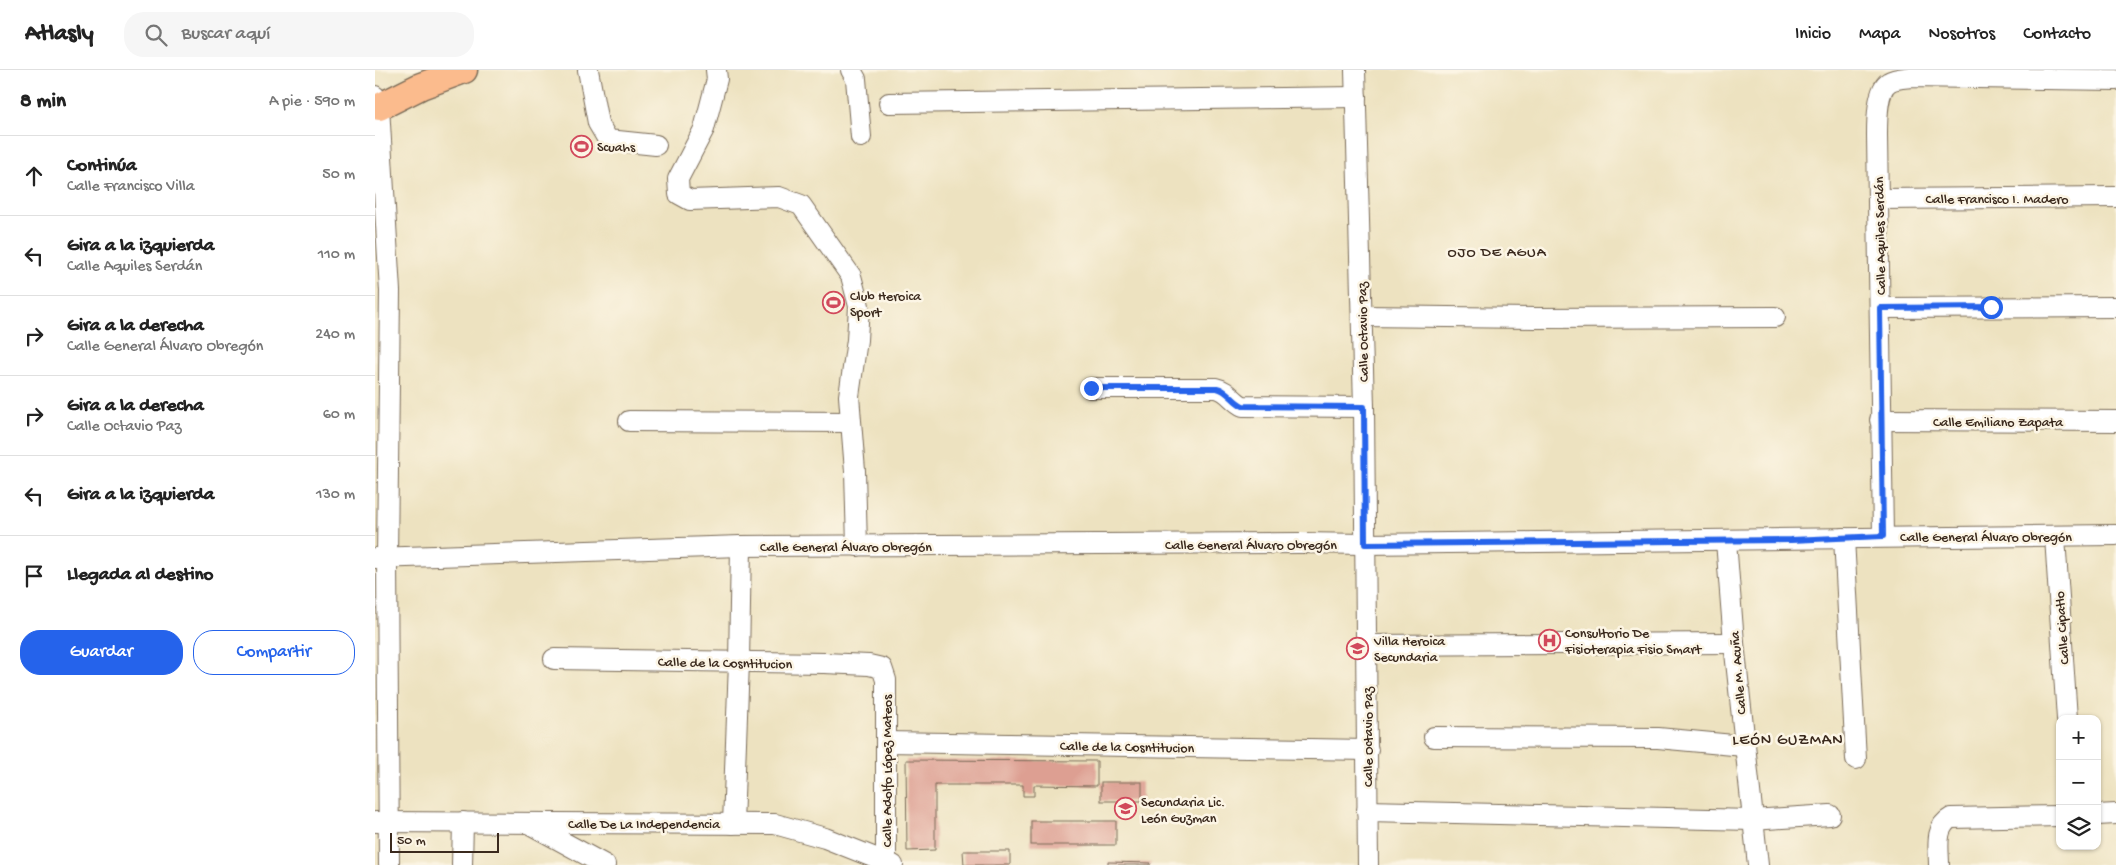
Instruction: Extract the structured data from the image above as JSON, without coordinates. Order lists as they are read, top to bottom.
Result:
{
  "streets": {
    "street": [
      "Calle Francisco I. Madero",
      "Calle Aquiles Serdán",
      "Calle Octavio Paz",
      "Calle Emiliano Zapata",
      "Calle General Álvaro Obregón",
      "Calle Cipatlo",
      "Calle de la Cosntitucion",
      "Calle M. Acuña",
      "Calle Adolfo López Mateos",
      "Calle De La Independencia"
    ]
  },
  "crossings": [
    ["Calle Francisco I. Madero", "Calle Aquiles Serdán"],
    ["Calle Aquiles Serdán", "Calle Emiliano Zapata"],
    ["Calle Aquiles Serdán", "Calle General Álvaro Obregón"],
    ["Calle Octavio Paz", "Calle General Álvaro Obregón"],
    ["Calle Octavio Paz", "Calle de la Cosntitucion"],
    ["Calle General Álvaro Obregón", "Calle Cipatlo"],
    ["Calle General Álvaro Obregón", "Calle M. Acuña"],
    ["Calle de la Cosntitucion", "Calle Adolfo López Mateos"],
    ["Calle Adolfo López Mateos", "Calle De La Independencia"]
  ],
  "districts": ["OJO DE AGUA", "LEÓN GUZMAN"],
  "places": {
    "sports": ["Scuahs", "Club Heroica Sport"],
    "hospital": ["Consultorio De Fisioterapia Fisio Smart"],
    "school or university": ["Villa Heroica Secundaria", "Secundaria Lic. León Guzman"]
  },
  "scale_bar": "50 m",
  "page": {
    "header": "Atlasly",
    "search": "Buscar aquí",
    "nav": [
      "Inicio",
      "Mapa",
      "Nosotros",
      "Contacto"
    ],
    "heading": ["8 min", "A pie · 590 m"],
    "list": [
      ["Continúa", "Calle Francisco Villa", "50 m"],
      ["Gira a la izquierda", "Calle Aquiles Serdán", "110 m"],
      ["Gira a la derecha", "Calle General Álvaro Obregón", "240 m"],
      ["Gira a la derecha", "Calle Octavio Paz", "60 m"],
      ["Gira a la izquierda", "130 m"],
      "Llegada al destino"
    ],
    "buttons": ["Guardar", "Compartir"],
    "map_buttons": ["+", "−"],
    "scale": "50 m"
  }
}
